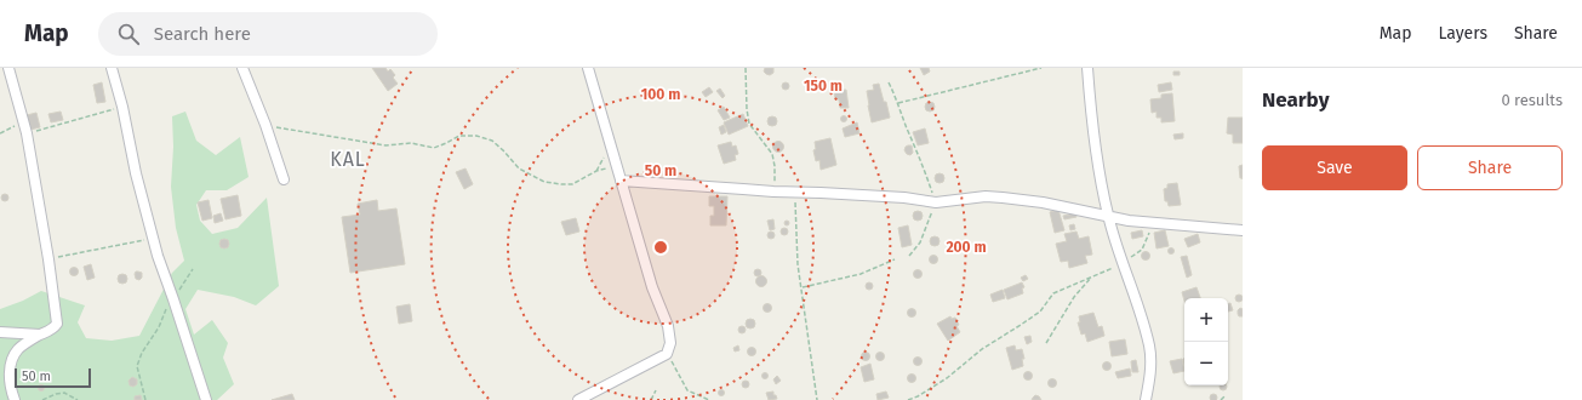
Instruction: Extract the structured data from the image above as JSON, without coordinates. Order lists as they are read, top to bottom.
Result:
{
  "districts": ["KAL"],
  "scale_bar": "50 m",
  "page": {
    "header": "Map",
    "search": "Search here",
    "nav": ["Map", "Layers", "Share"],
    "heading": ["Nearby", "0 results"],
    "buttons": ["Save", "Share"],
    "map_buttons": ["+", "−"],
    "scale": "50 m"
  },
  "rings": [
    "150 m",
    "100 m",
    "50 m",
    "200 m"
  ]
}
